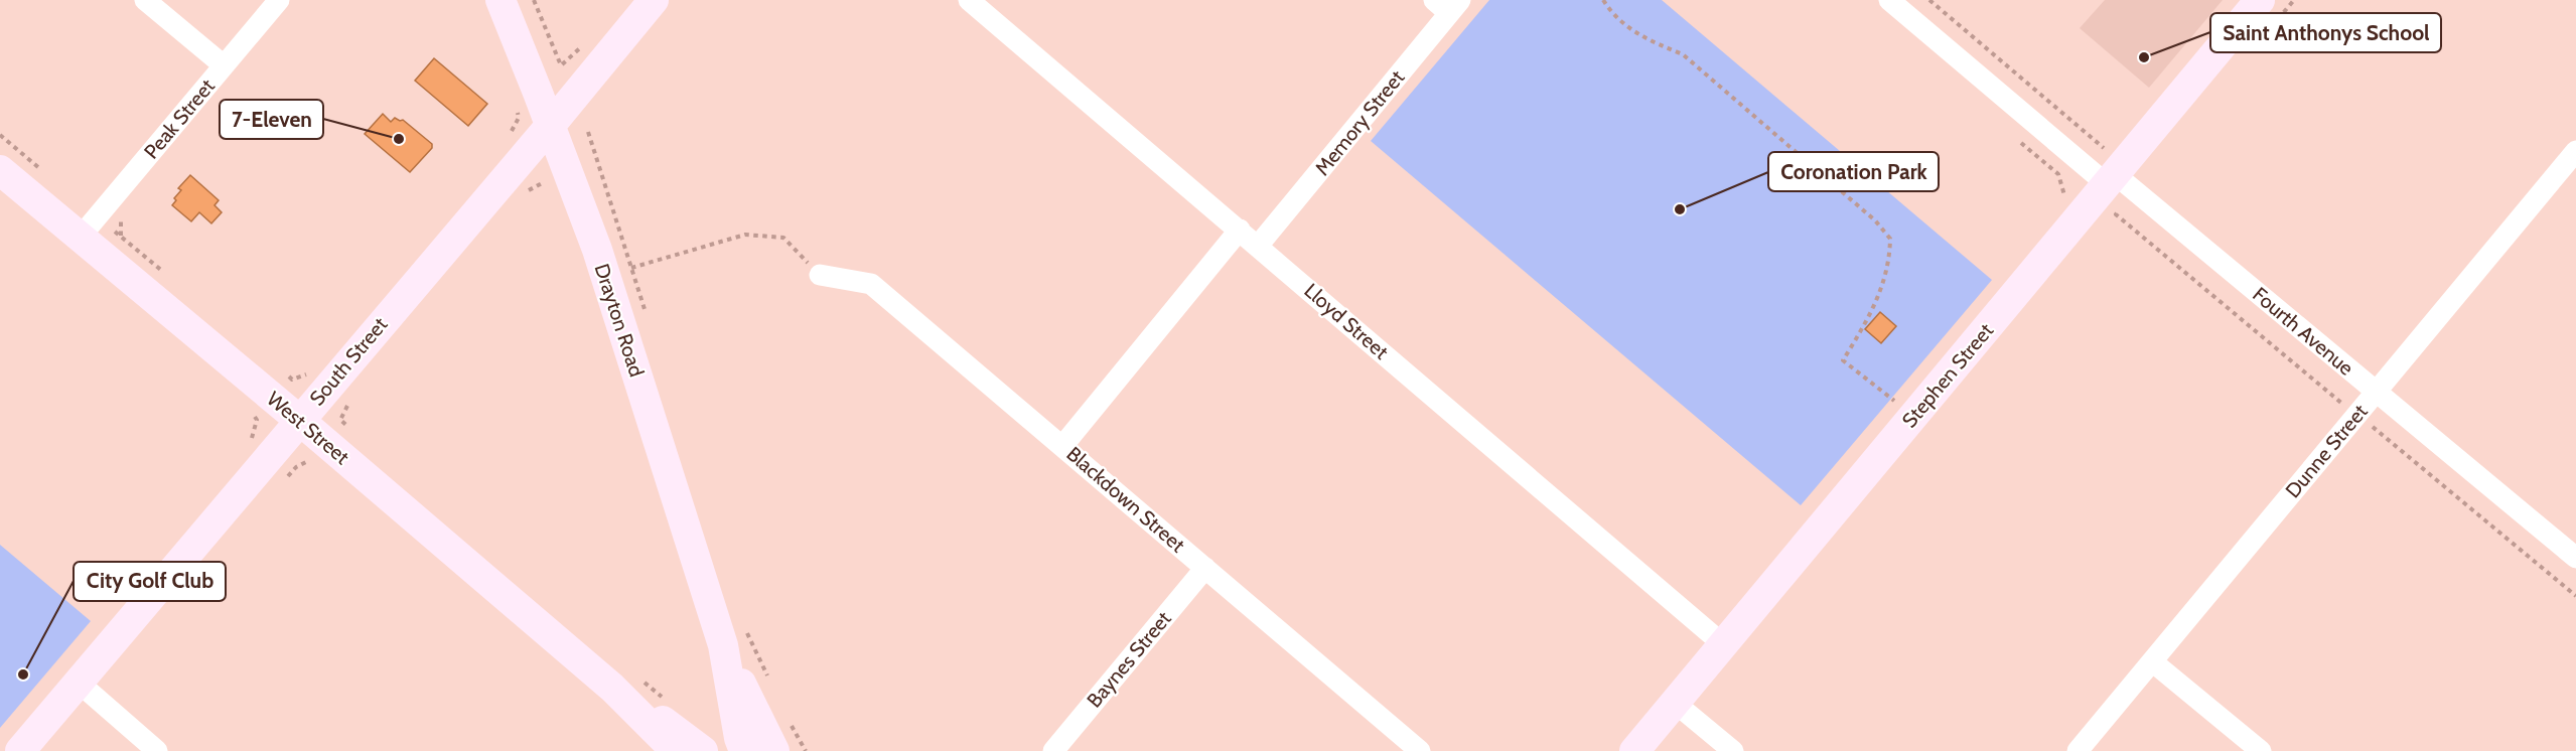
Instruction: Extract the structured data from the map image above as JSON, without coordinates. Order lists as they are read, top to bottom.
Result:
{
  "streets": {
    "street": [
      "Peak Street",
      "Memory Street",
      "Drayton Road",
      "Lloyd Street",
      "Fourth Avenue",
      "South Street",
      "Stephen Street",
      "West Street",
      "Dunne Street",
      "Blackdown Street",
      "Baynes Street"
    ]
  },
  "crossings": [
    ["Peak Street", "West Street"],
    ["Memory Street", "Lloyd Street"],
    ["Drayton Road", "South Street"],
    ["Lloyd Street", "Stephen Street"],
    ["Fourth Avenue", "Stephen Street"],
    ["Fourth Avenue", "Dunne Street"],
    ["South Street", "West Street"],
    ["Blackdown Street", "Baynes Street"]
  ],
  "places": [
    "Saint Anthonys School",
    "7-Eleven",
    "Coronation Park",
    "City Golf Club"
  ]
}
